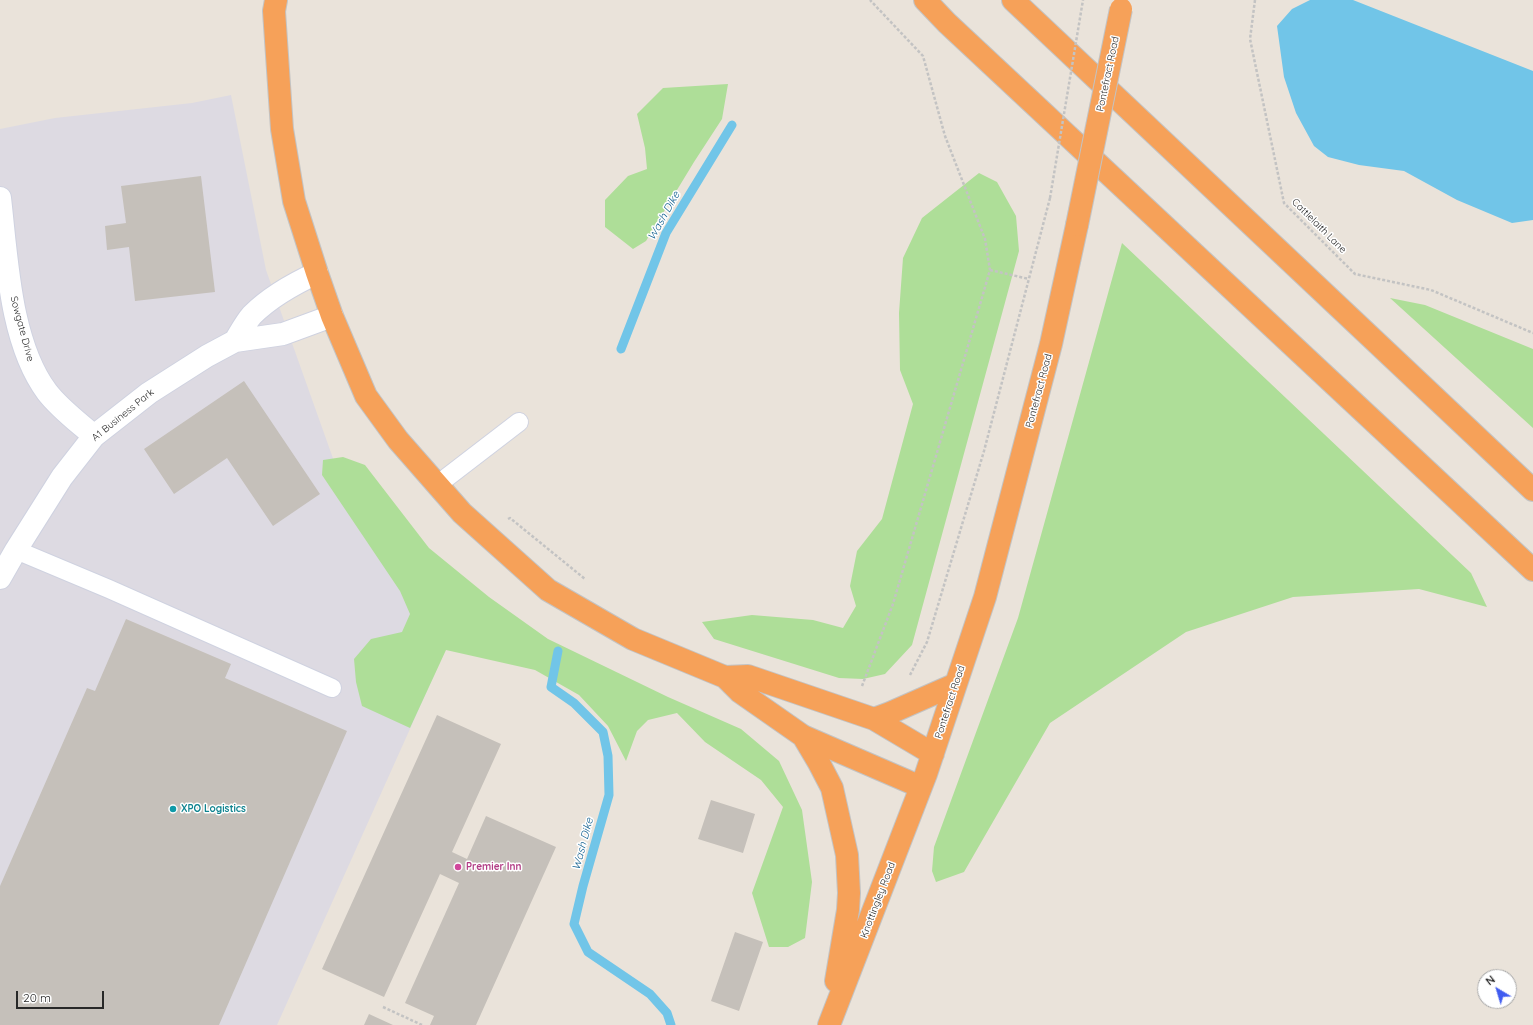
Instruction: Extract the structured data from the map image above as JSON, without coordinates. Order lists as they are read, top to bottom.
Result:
{
  "streets": {
    "highway": ["Pontefract Road", "Knottingley Road"],
    "street": ["Sowgate Drive", "A1 Business Park"],
    "path": ["Cattlelaith Lane"]
  },
  "crossings": [
    ["Pontefract Road", "Knottingley Road"],
    ["Sowgate Drive", "A1 Business Park"]
  ],
  "water": ["Wash Dike"],
  "places": ["XPO Logistics", "Premier Inn"],
  "scale_bar": "20 m",
  "north": "top left"
}
